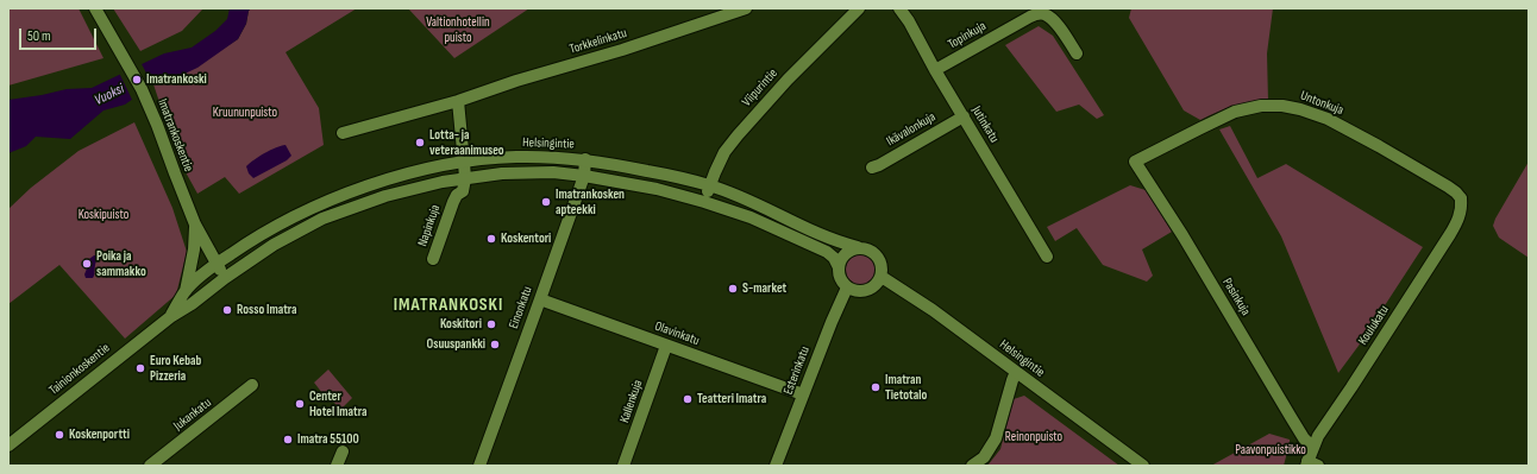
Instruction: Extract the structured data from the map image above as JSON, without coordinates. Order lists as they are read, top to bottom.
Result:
{
  "streets": {
    "street": [
      "Topinkuja",
      "Torkkelinkatu",
      "Viipurintie",
      "Untonkuja",
      "Jutinkatu",
      "Ikävalonkuja",
      "Imatrankoskentie",
      "Helsingintie",
      "Napinkuja",
      "Pasinkuja",
      "Einonkatu",
      "Koulukatu",
      "Olavinkatu",
      "Tainionkoskentie",
      "Esterinkatu",
      "Kallenkuja",
      "Jukankatu"
    ]
  },
  "crossings": [
    ["Topinkuja", "Jutinkatu"],
    ["Viipurintie", "Helsingintie"],
    ["Untonkuja", "Pasinkuja"],
    ["Untonkuja", "Koulukatu"],
    ["Jutinkatu", "Ikävalonkuja"],
    ["Imatrankoskentie", "Helsingintie"],
    ["Imatrankoskentie", "Tainionkoskentie"],
    ["Helsingintie", "Einonkatu"],
    ["Helsingintie", "Tainionkoskentie"],
    ["Helsingintie", "Esterinkatu"],
    ["Pasinkuja", "Koulukatu"],
    ["Einonkatu", "Olavinkatu"],
    ["Olavinkatu", "Esterinkatu"],
    ["Olavinkatu", "Kallenkuja"]
  ],
  "districts": ["IMATRANKOSKI"],
  "water": ["Vuoksi"],
  "parks": [
    "Valtionhotellin puisto",
    "Kruununpuisto",
    "Koskipuisto",
    "Reinonpuisto",
    "Paavonpuistikko"
  ],
  "places": [
    "Imatrankoski",
    "Lotta- ja veteraanimuseo",
    "Imatrankosken apteekki",
    "Koskentori",
    "Poika ja sammakko",
    "S-market",
    "Rosso Imatra",
    "Koskitori",
    "Osuuspankki",
    "Euro Kebab Pizzeria",
    "Imatran Tietotalo",
    "Teatteri Imatra",
    "Center Hotel Imatra",
    "Koskenportti",
    "Imatra 55100"
  ],
  "scale_bar": "50 m"
}
